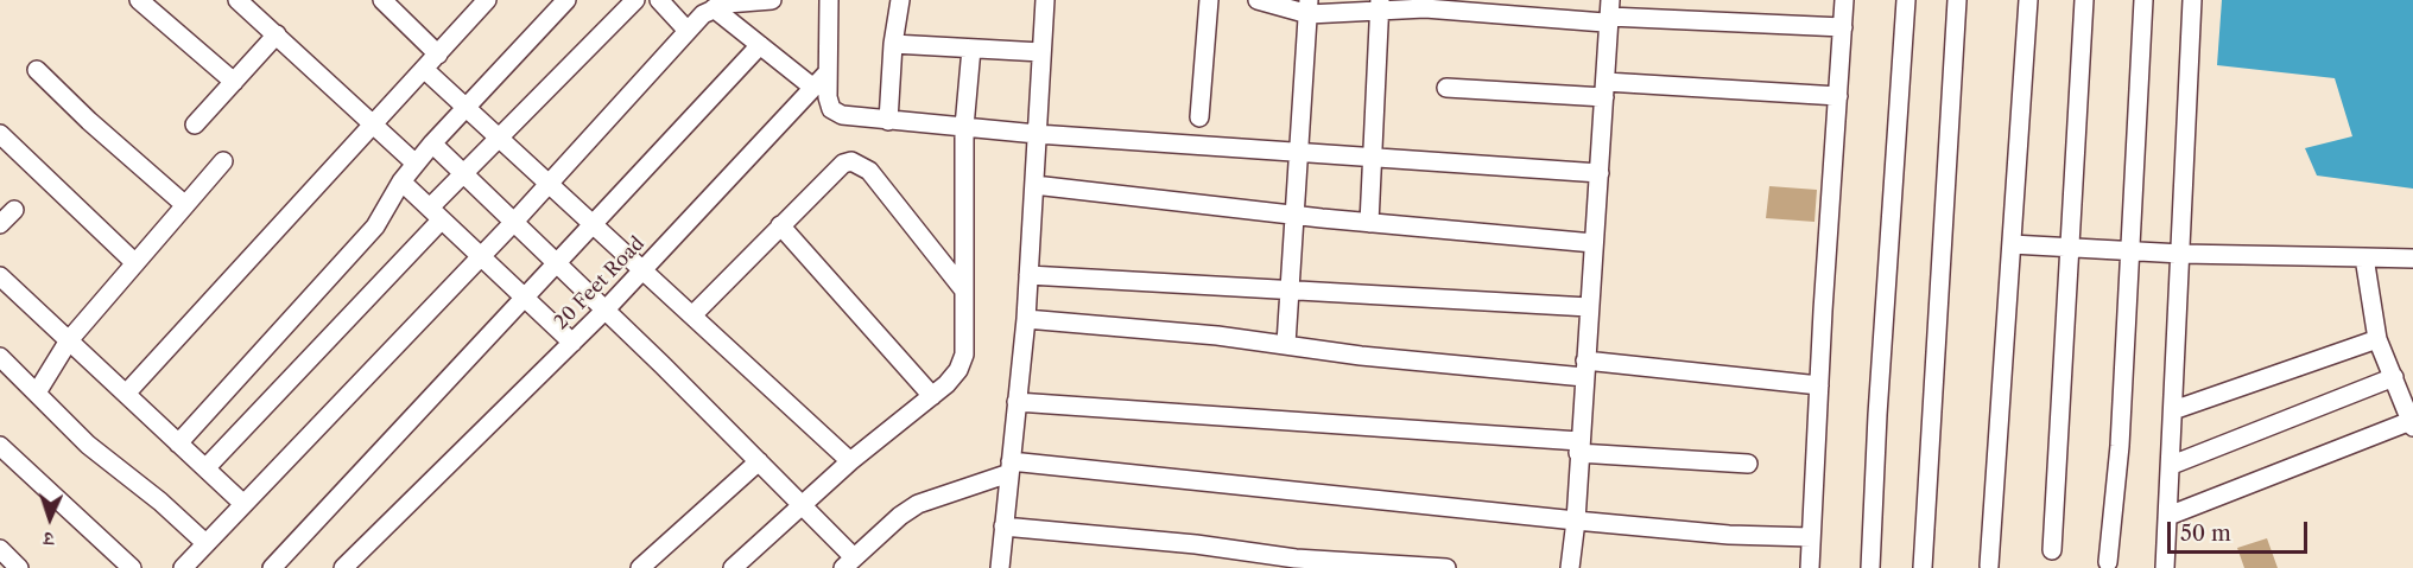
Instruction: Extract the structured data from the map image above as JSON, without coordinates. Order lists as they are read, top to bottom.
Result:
{
  "streets": {
    "street": ["20 Feet Road"]
  },
  "scale_bar": "50 m",
  "north": "bottom"
}
